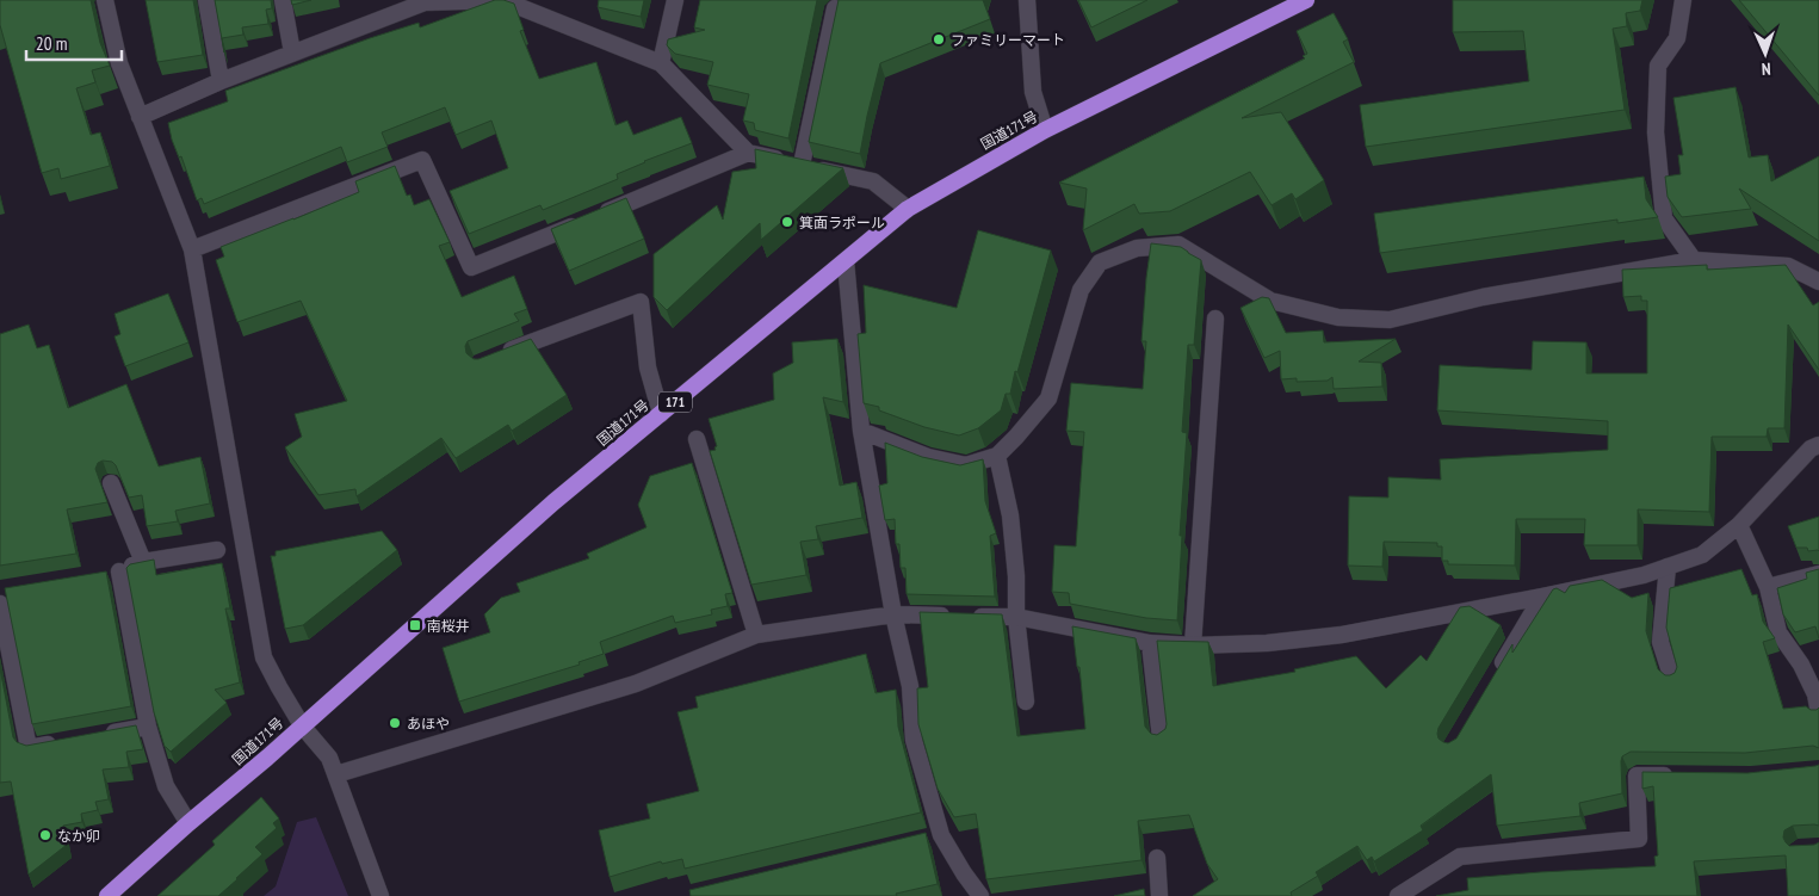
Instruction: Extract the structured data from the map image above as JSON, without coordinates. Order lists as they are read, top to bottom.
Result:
{
  "streets": {
    "highway": ["国道171号", "171"]
  },
  "places": {
    "other": [
      "ファミリーマート",
      "箕面ラポール",
      "あほや",
      "なか卯"
    ],
    "transit": ["南桜井"]
  },
  "scale_bar": "20 m",
  "north": "bottom"
}
